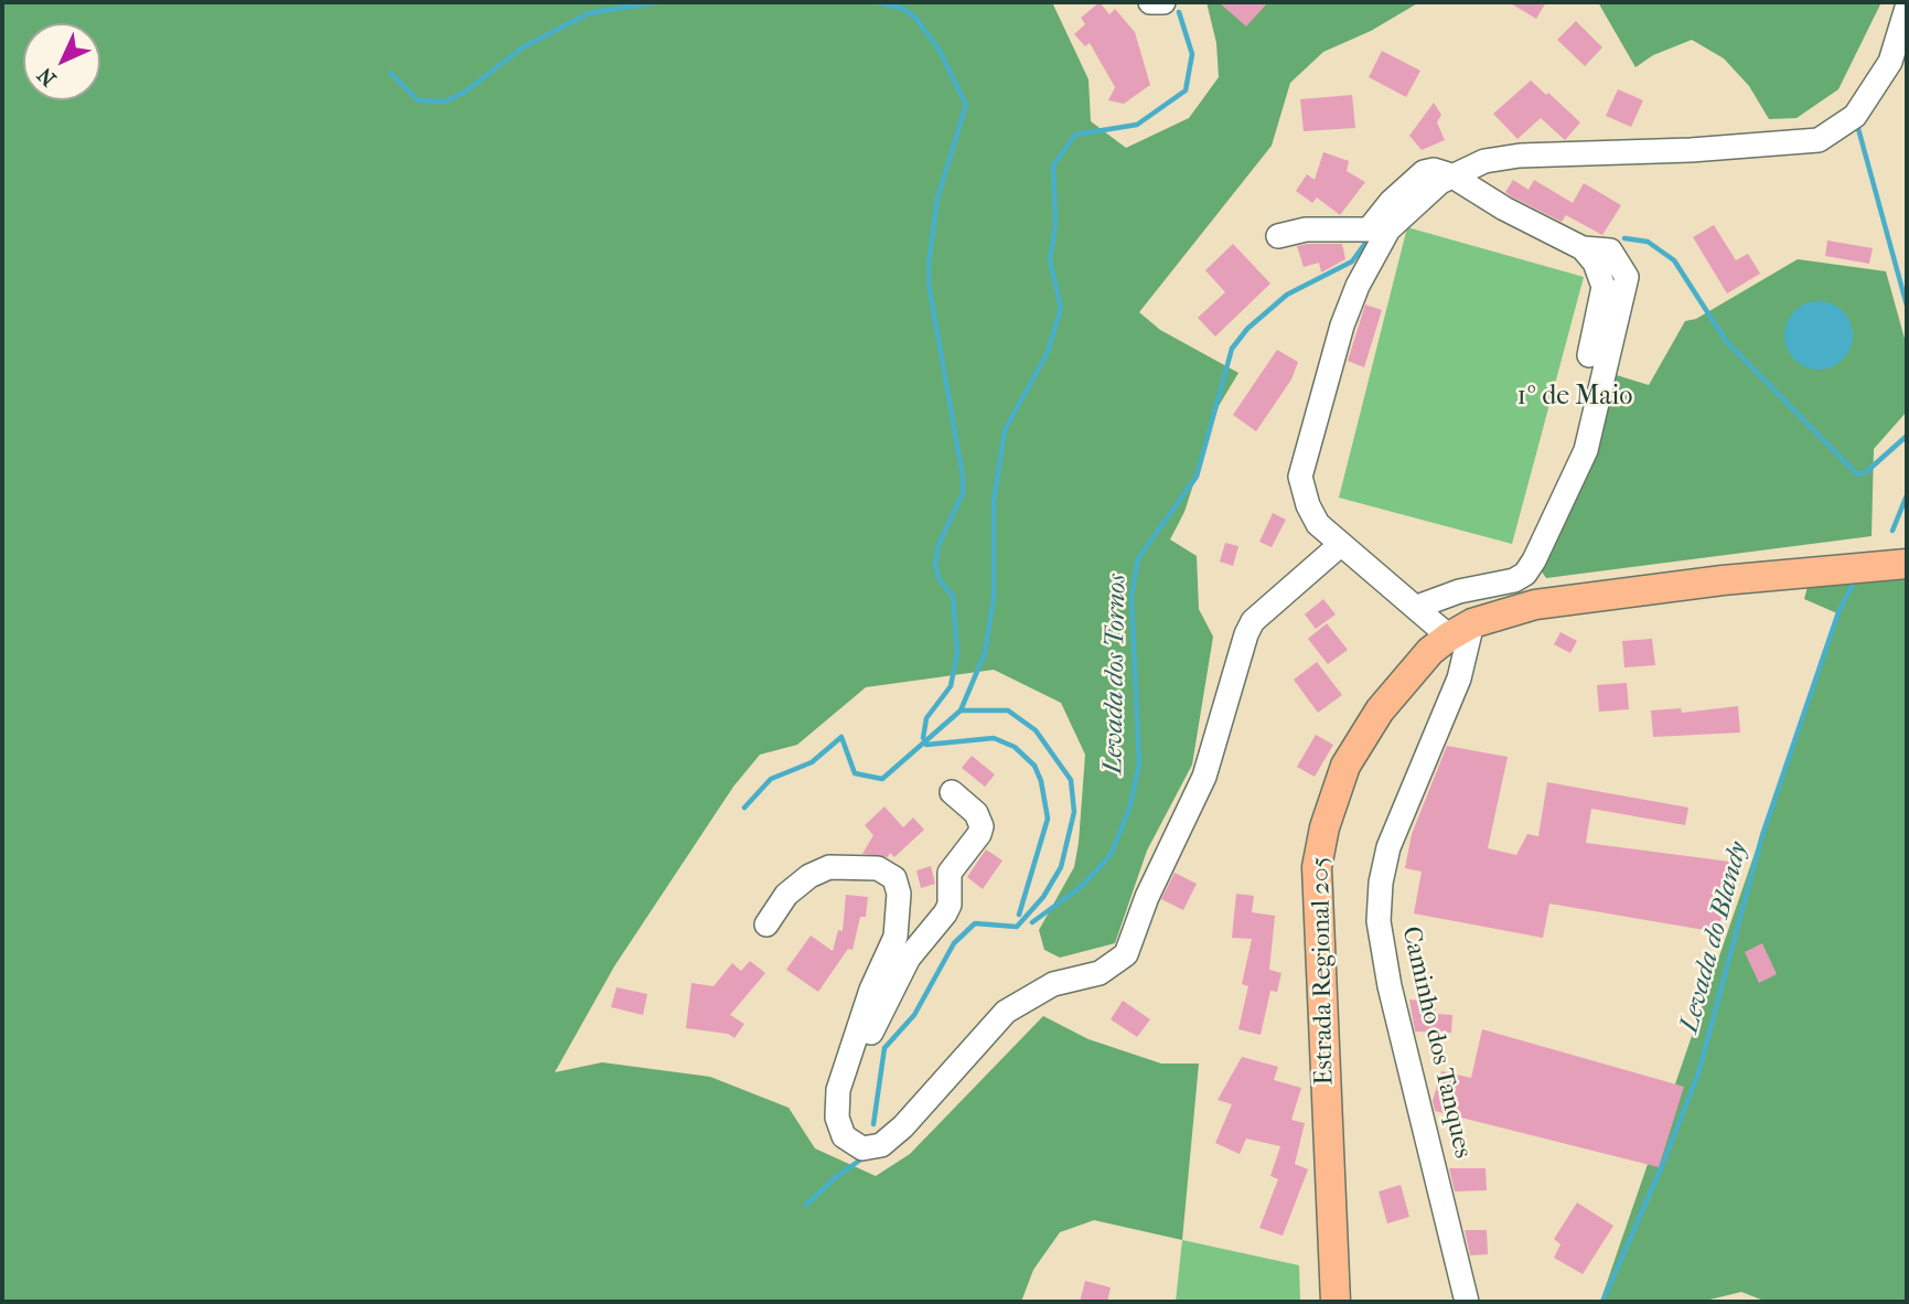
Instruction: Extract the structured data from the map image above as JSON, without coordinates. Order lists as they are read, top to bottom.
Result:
{
  "streets": {
    "main road": ["Estrada Regional 205"],
    "street": ["Caminho dos Tanques"]
  },
  "crossings": [
    ["Estrada Regional 205", "Caminho dos Tanques"]
  ],
  "districts": ["1º de Maio"],
  "water": ["Levada dos Tornos", "Levada do Blandy"],
  "north": "bottom left"
}
